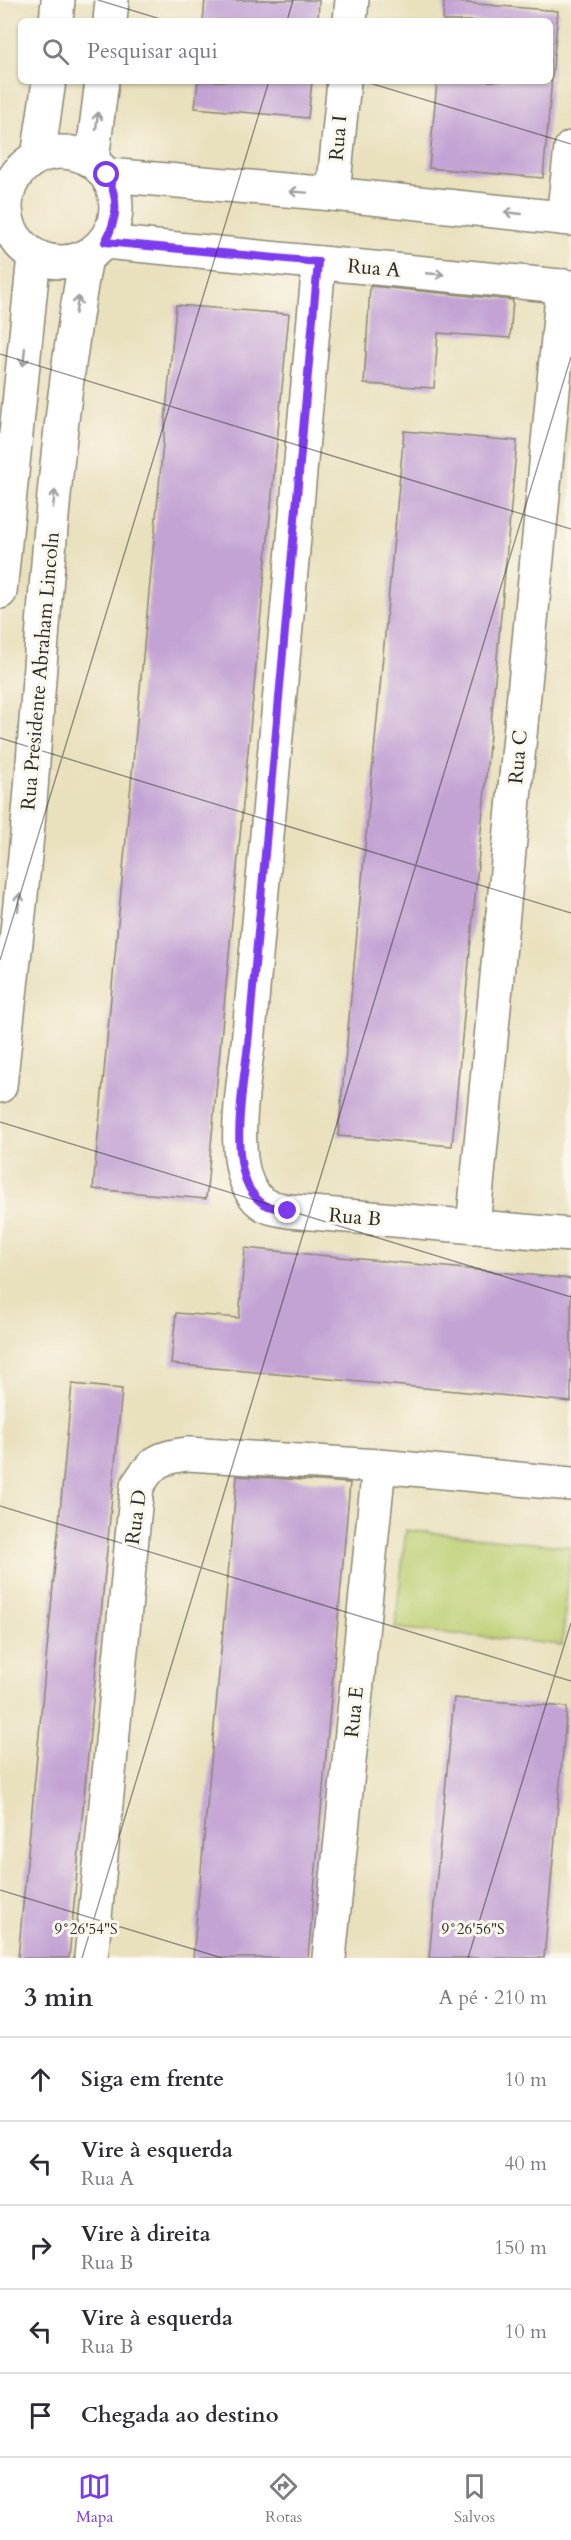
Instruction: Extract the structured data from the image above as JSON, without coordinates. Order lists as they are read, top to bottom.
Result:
{
  "streets": {
    "street": [
      "Rua I",
      "Rua A",
      "Rua Presidente Abraham Lincoln",
      "Rua C",
      "Rua B",
      "Rua D",
      "Rua E"
    ]
  },
  "crossings": [
    ["Rua A", "Rua Presidente Abraham Lincoln"],
    ["Rua A", "Rua C"],
    ["Rua A", "Rua B"],
    ["Rua C", "Rua B"],
    ["Rua D", "Rua E"]
  ],
  "page": {
    "search": "Pesquisar aqui",
    "heading": ["3 min", "A pé · 210 m"],
    "list": [
      ["Siga em frente", "10 m"],
      ["Vire à esquerda", "Rua A", "40 m"],
      ["Vire à direita", "Rua B", "150 m"],
      ["Vire à esquerda", "Rua B", "10 m"],
      "Chegada ao destino"
    ],
    "nav": ["Mapa", "Rotas", "Salvos"]
  },
  "coordinates": ["9°26'54\"S", "9°26'56\"S"]
}
